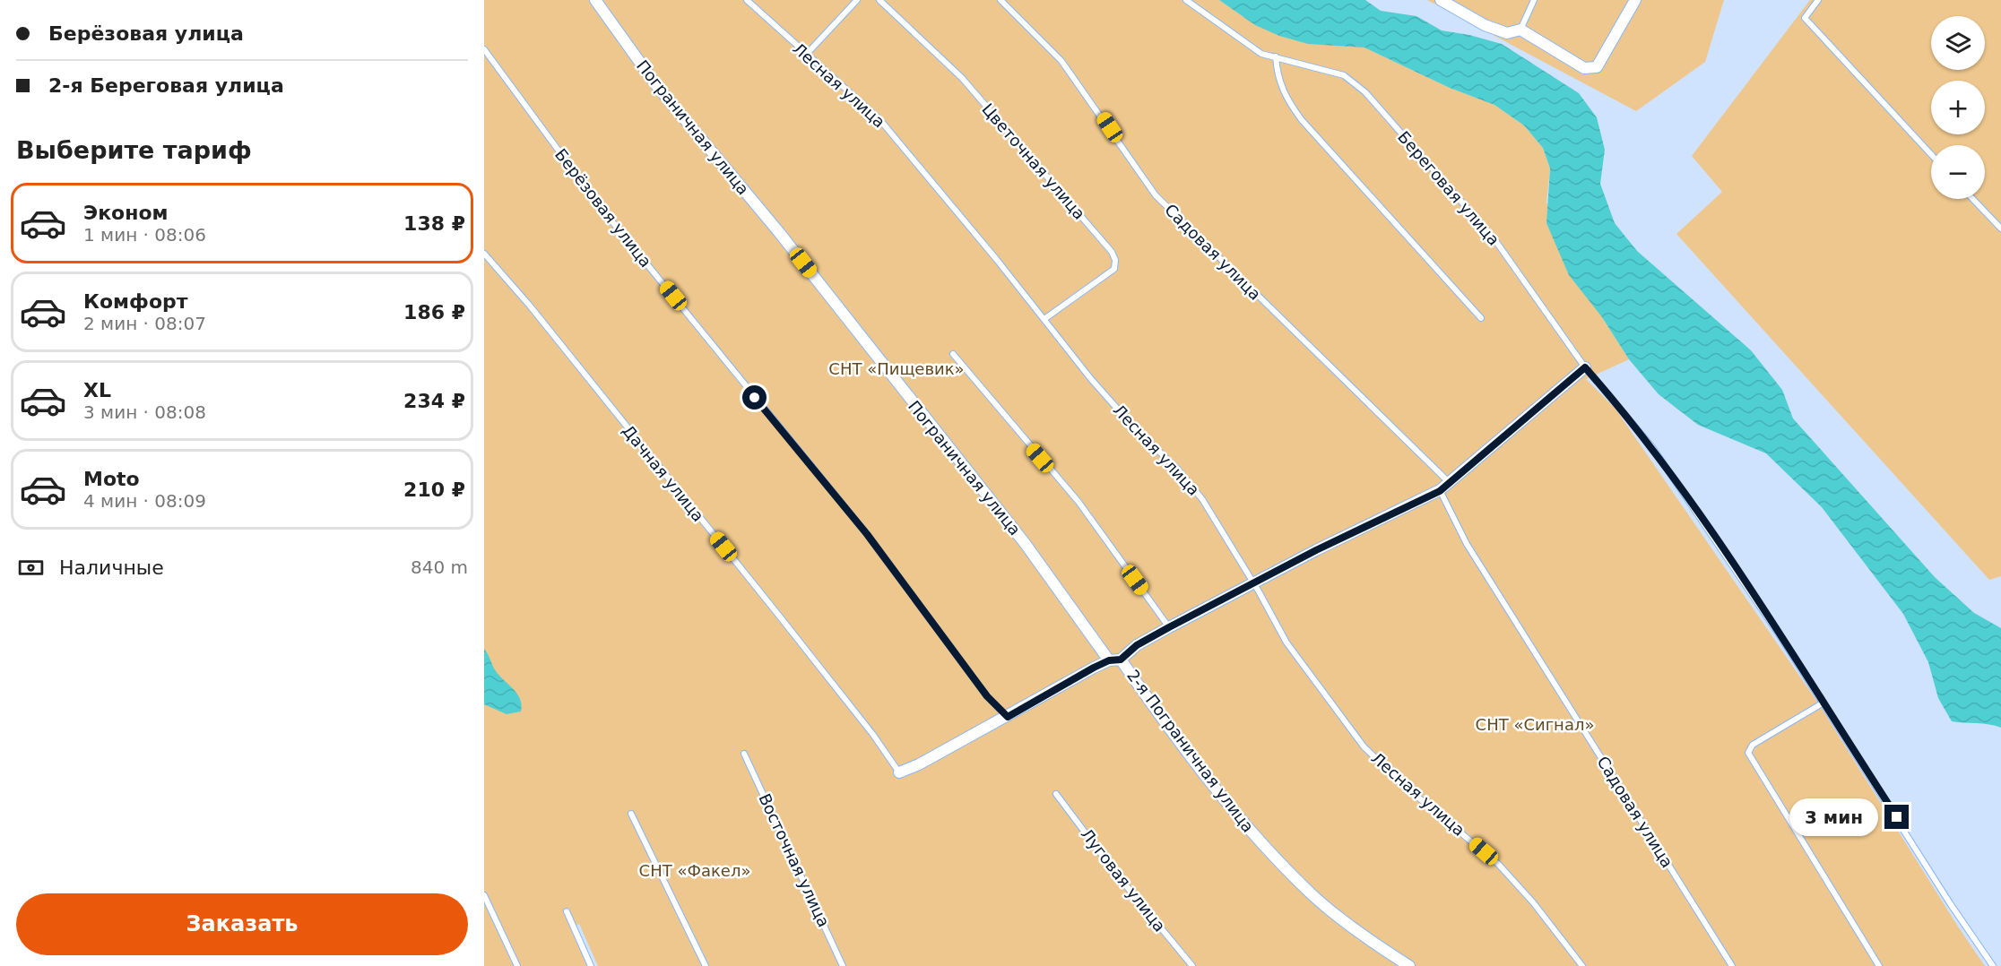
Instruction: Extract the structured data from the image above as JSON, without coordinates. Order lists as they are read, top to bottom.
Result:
{
  "streets": {
    "street": ["Пограничная улица", "2-я Пограничная улица"],
    "lane": [
      "Лесная улица",
      "Цветочная улица",
      "Береговая улица",
      "Берёзовая улица",
      "Садовая улица",
      "Дачная улица",
      "Восточная улица",
      "Луговая улица"
    ]
  },
  "crossings": [
    ["Лесная улица", "Цветочная улица"]
  ],
  "parks": ["СНТ «Пищевик»", "СНТ «Сигнал»", "СНТ «Факел»"],
  "page": {
    "banner": ["Берёзовая улица", "2-я Береговая улица"],
    "map_buttons": ["+", "−"],
    "heading": "Выберите тариф",
    "list": [
      {
        "name": "Эконом",
        "note": "1 мин · 08:06",
        "value": "138 ₽"
      },
      {
        "name": "Комфорт",
        "note": "2 мин · 08:07",
        "value": "186 ₽"
      },
      {
        "name": "XL",
        "note": "3 мин · 08:08",
        "value": "234 ₽"
      },
      {
        "name": "Moto",
        "note": "4 мин · 08:09",
        "value": "210 ₽"
      }
    ],
    "pay": ["Наличные", "840 m"],
    "bubble": "3 мин",
    "buttons": "Заказать"
  }
}
